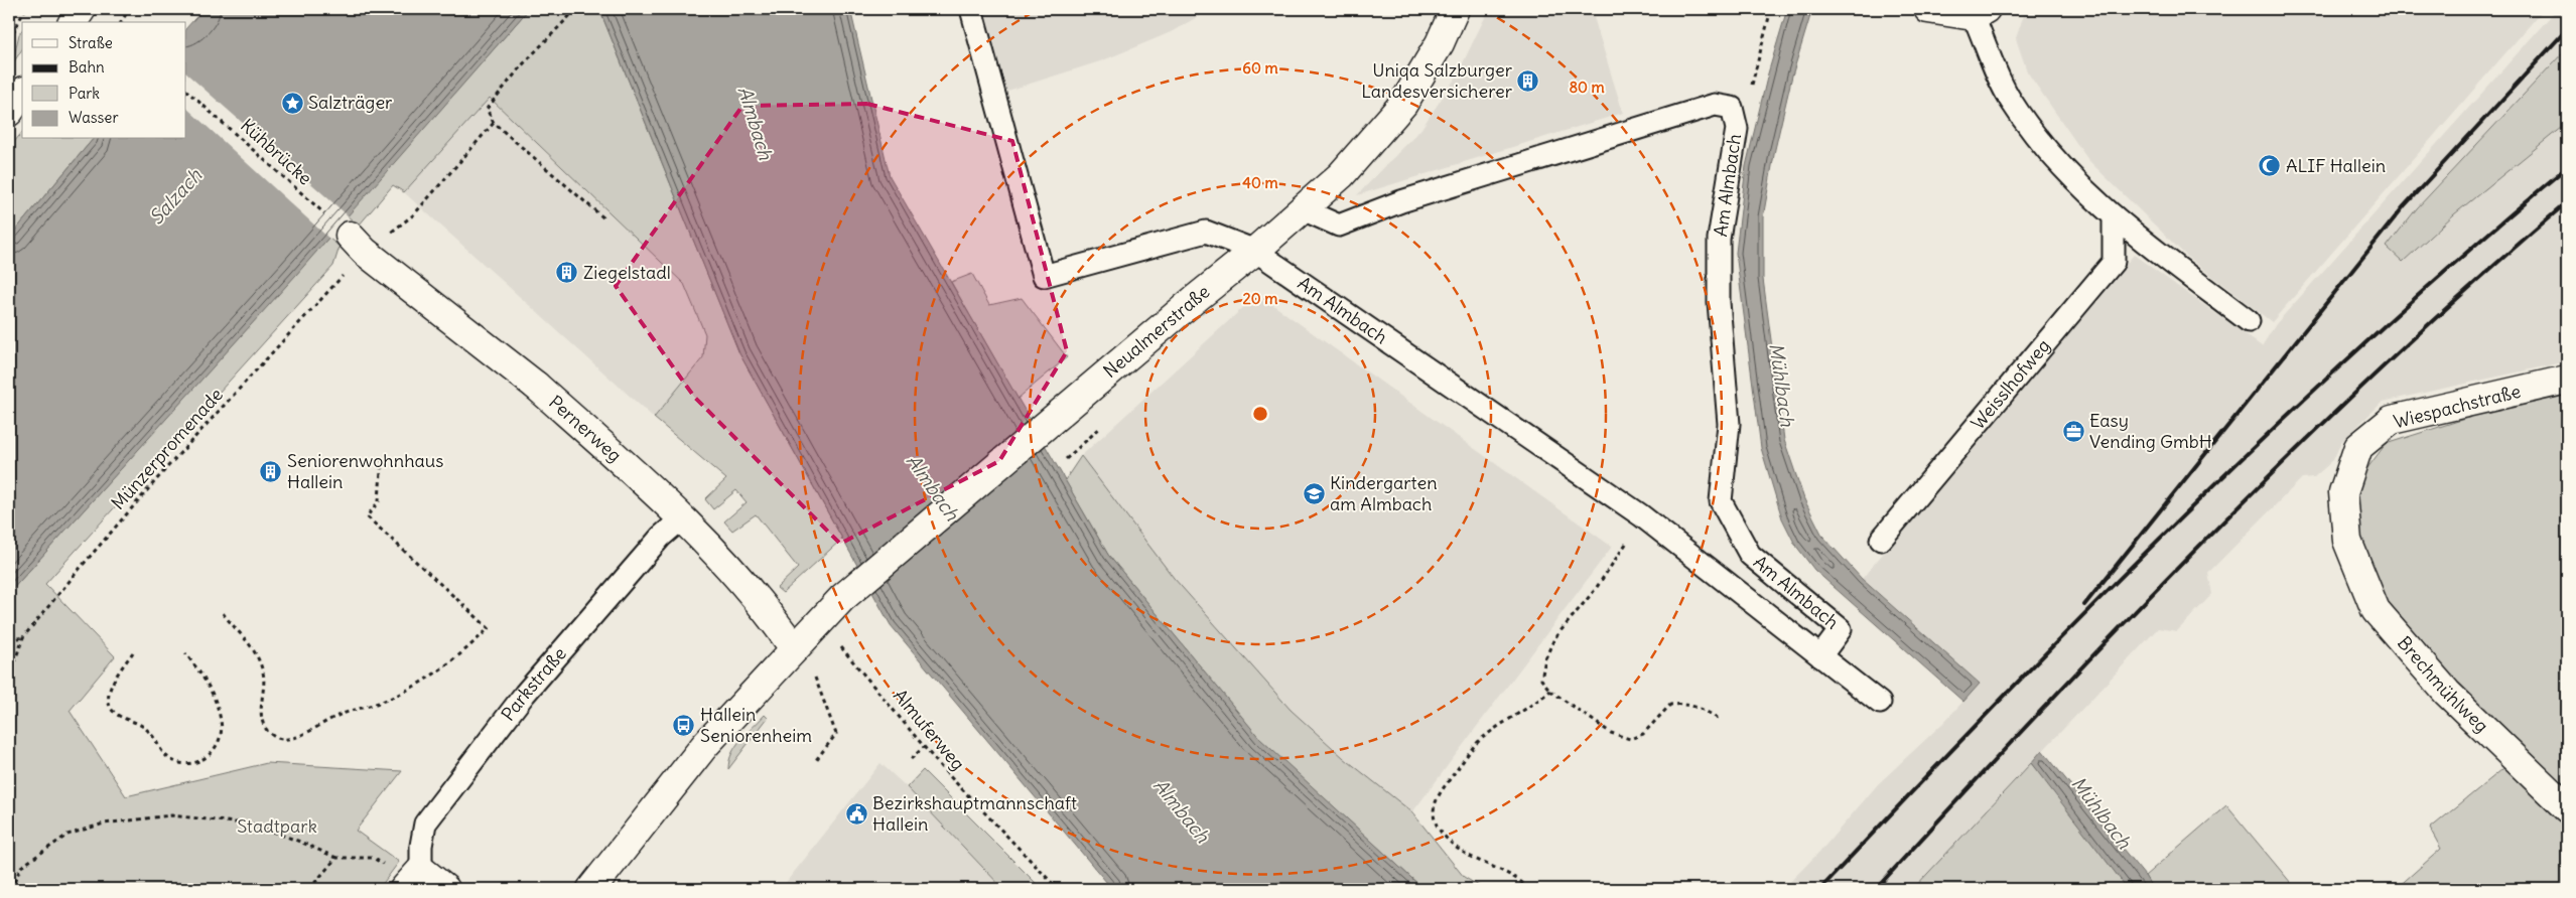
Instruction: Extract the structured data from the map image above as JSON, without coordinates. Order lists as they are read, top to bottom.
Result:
{
  "streets": {
    "street": [
      "Neualmerstraße",
      "Wiespachstraße",
      "Pernerweg",
      "Brechmühlweg"
    ],
    "lane": ["Am Almbach", "Weisslhofweg", "Parkstraße"],
    "path": ["Kühbrücke", "Münzerpromenade", "Almuferweg"]
  },
  "crossings": [
    ["Kühbrücke", "Pernerweg"],
    ["Kühbrücke", "Münzerpromenade"],
    ["Am Almbach", "Neualmerstraße"],
    ["Neualmerstraße", "Pernerweg"],
    ["Neualmerstraße", "Almuferweg"],
    ["Wiespachstraße", "Brechmühlweg"],
    ["Pernerweg", "Münzerpromenade"],
    ["Pernerweg", "Parkstraße"]
  ],
  "water": ["Almbach", "Salzach", "Mühlbach"],
  "parks": ["Stadtpark"],
  "places": {
    "building": ["Uniqa Salzburger Landesversicherer", "Ziegelstadl", "Seniorenwohnhaus Hallein"],
    "place": ["Salzträger"],
    "mosque": ["ALIF Hallein"],
    "office": ["Easy Vending GmbH"],
    "school or university": ["Kindergarten am Almbach"],
    "bus stop": ["Hallein Seniorenheim"],
    "public building": ["Bezirkshauptmannschaft Hallein"]
  },
  "legend": [
    "Straße",
    "Bahn",
    "Park",
    "Wasser"
  ],
  "rings": [
    "60 m",
    "80 m",
    "40 m",
    "20 m"
  ]
}
